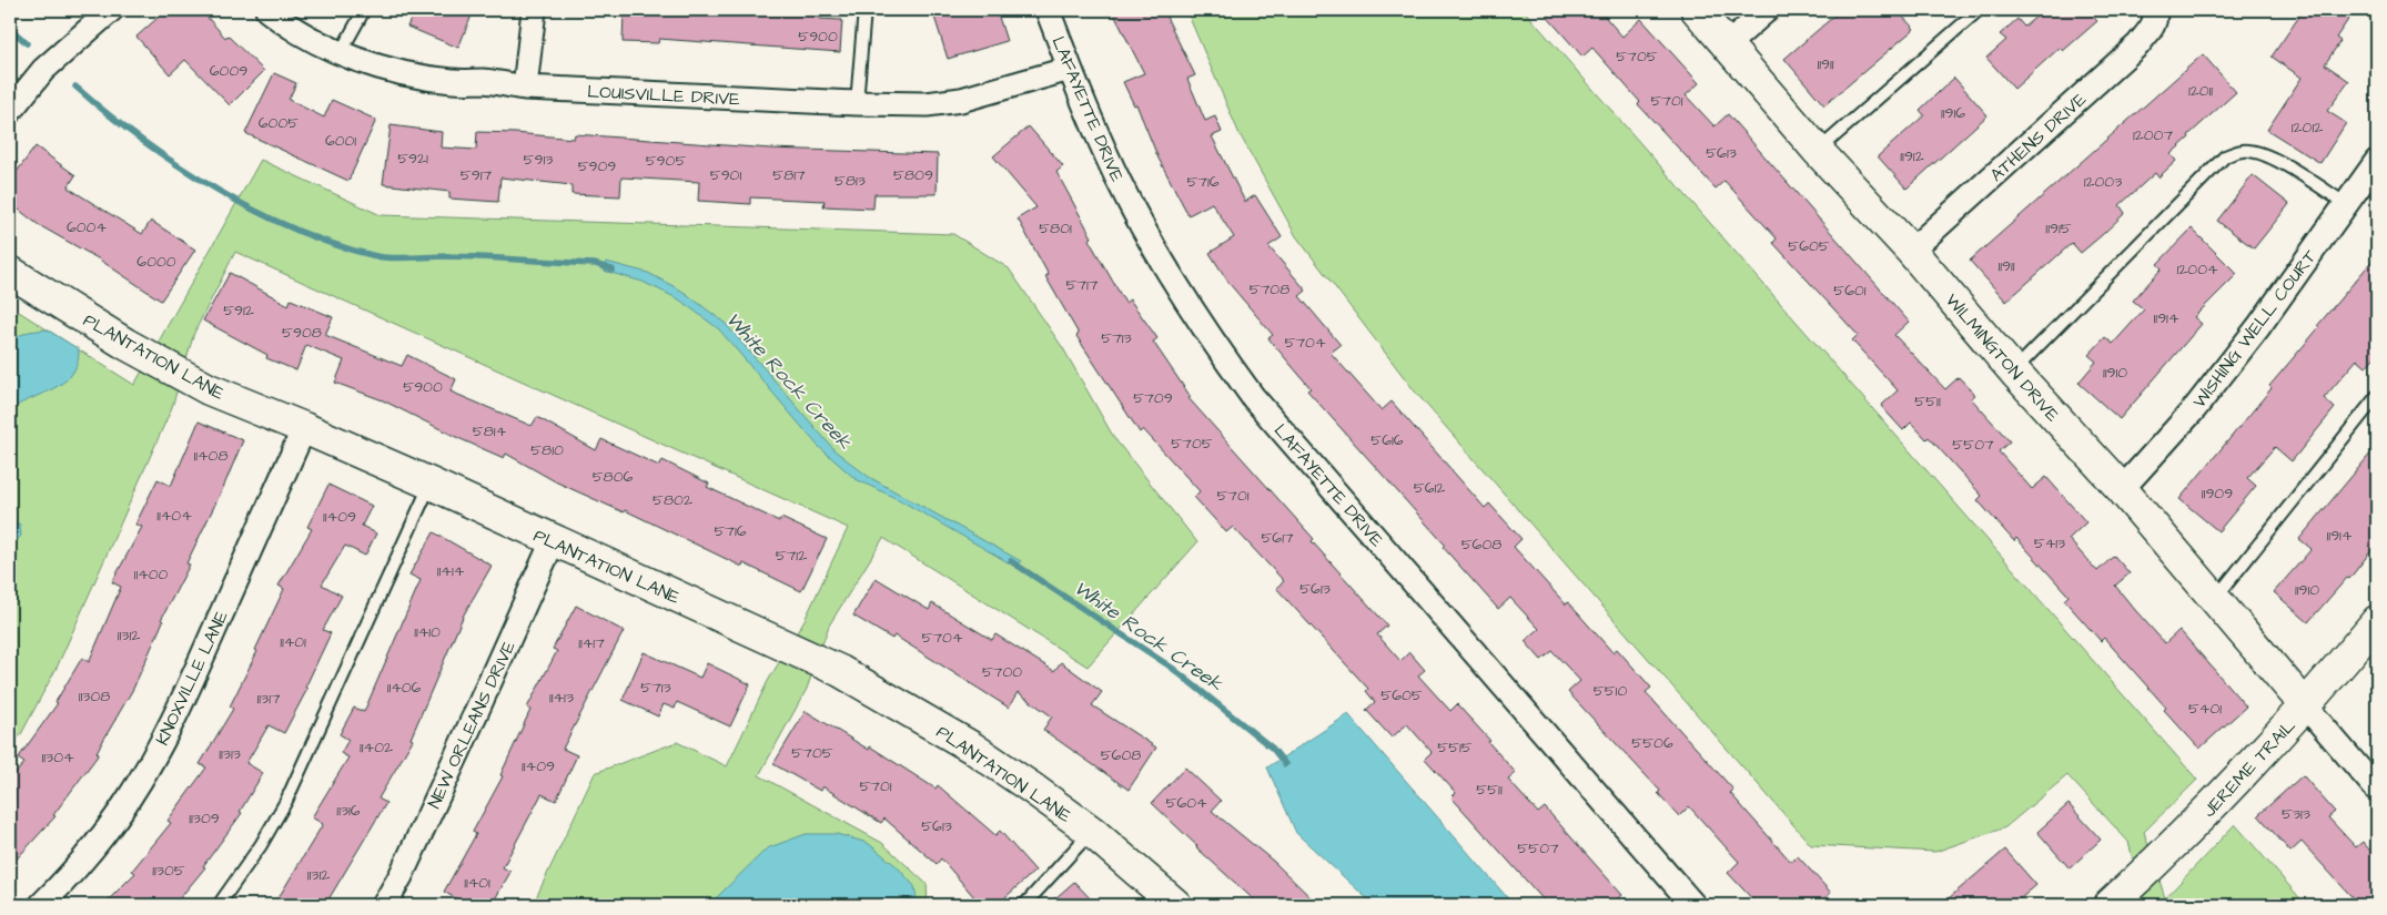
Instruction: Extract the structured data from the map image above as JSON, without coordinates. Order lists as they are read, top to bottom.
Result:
{
  "streets": {
    "street": [
      "LOUISVILLE DRIVE",
      "LAFAYETTE DRIVE",
      "ATHENS DRIVE",
      "WISHING WELL COURT",
      "PLANTATION LANE",
      "WILMINGTON DRIVE",
      "KNOXVILLE LANE",
      "NEW ORLEANS DRIVE",
      "JEREME TRAIL"
    ]
  },
  "crossings": [
    ["LOUISVILLE DRIVE", "LAFAYETTE DRIVE"],
    ["ATHENS DRIVE", "WILMINGTON DRIVE"],
    ["WISHING WELL COURT", "WILMINGTON DRIVE"],
    ["PLANTATION LANE", "KNOXVILLE LANE"],
    ["PLANTATION LANE", "NEW ORLEANS DRIVE"],
    ["WILMINGTON DRIVE", "JEREME TRAIL"]
  ],
  "water": ["White Rock Creek"],
  "house_numbers": [
    "5900",
    "5705",
    "11911",
    "6009",
    "12011",
    "5701",
    "11916",
    "6005",
    "12012",
    "12007",
    "6001",
    "5613",
    "11912",
    "5921",
    "5913",
    "5905",
    "5909",
    "5917",
    "5901",
    "5817",
    "5809",
    "5813",
    "5716",
    "12003",
    "6004",
    "5801",
    "11915",
    "5605",
    "6000",
    "11911",
    "12004",
    "5717",
    "5708",
    "5601",
    "5912",
    "11914",
    "5908",
    "5713",
    "5704",
    "11910",
    "5900",
    "5709",
    "5511",
    "5814",
    "5616",
    "5705",
    "5507",
    "5810",
    "11408",
    "5806",
    "5612",
    "11909",
    "5701",
    "5802",
    "11404",
    "11409",
    "5716",
    "11914",
    "5617",
    "5413",
    "5608",
    "5712",
    "11414",
    "11400",
    "5613",
    "11910",
    "11410",
    "11312",
    "5704",
    "11401",
    "11417",
    "5700",
    "11406",
    "5713",
    "5510",
    "5605",
    "11308",
    "11413",
    "11317",
    "5401",
    "5506",
    "11402",
    "5515",
    "5705",
    "11313",
    "5608",
    "11304",
    "11409",
    "5701",
    "5511",
    "5604",
    "11316",
    "5313",
    "11309",
    "5613",
    "5507",
    "11305",
    "11312",
    "11401"
  ]
}
